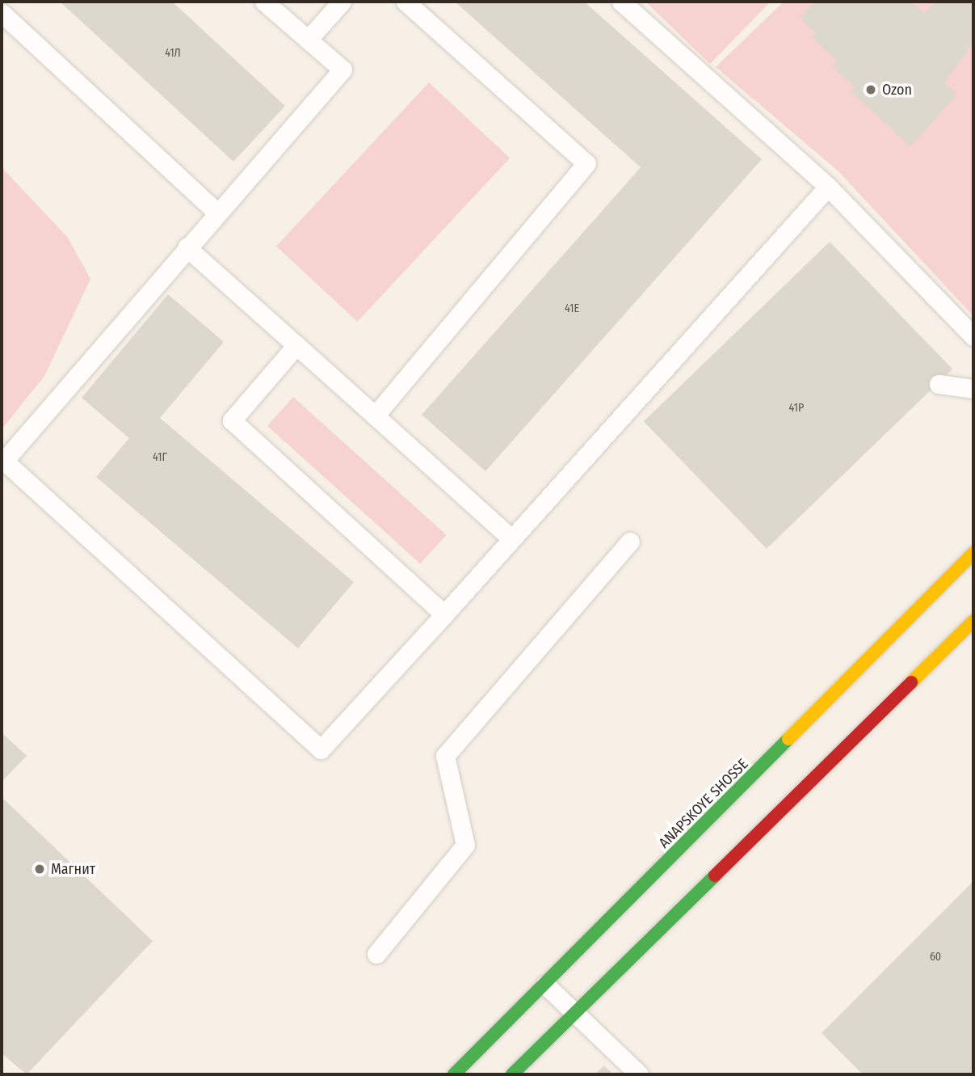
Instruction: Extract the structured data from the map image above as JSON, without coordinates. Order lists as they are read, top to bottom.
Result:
{
  "streets": {
    "highway": ["ANAPSKOYE SHOSSE"]
  },
  "places": ["Ozon", "Магнит"],
  "house_numbers": [
    "41Л",
    "41Е",
    "41Р",
    "41Г",
    "60"
  ]
}
